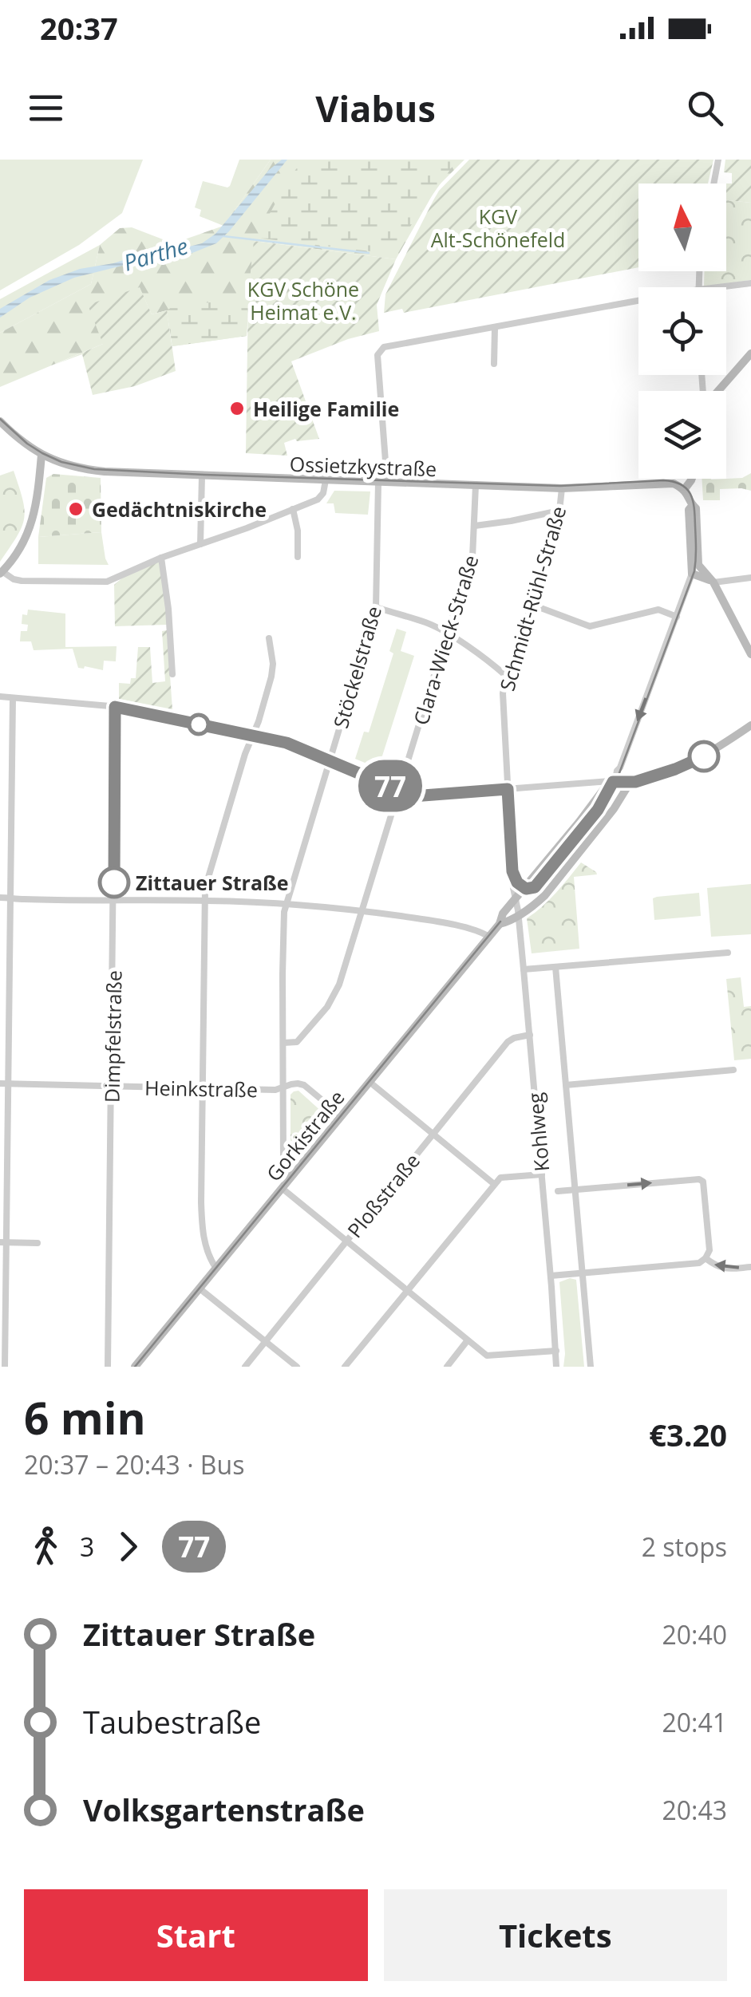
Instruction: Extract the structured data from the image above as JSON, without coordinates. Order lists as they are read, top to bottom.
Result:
{
  "streets": {
    "main road": ["Ossietzkystraße", "Gorkistraße"],
    "street": [
      "Schmidt-Rühl-Straße",
      "Clara-Wieck-Straße",
      "Stöckelstraße",
      "Dimpfelstraße",
      "Heinkstraße",
      "Kohlweg",
      "Ploßstraße"
    ]
  },
  "crossings": [
    ["Ossietzkystraße", "Schmidt-Rühl-Straße"],
    ["Ossietzkystraße", "Clara-Wieck-Straße"],
    ["Ossietzkystraße", "Stöckelstraße"],
    ["Schmidt-Rühl-Straße", "Kohlweg"],
    ["Schmidt-Rühl-Straße", "Gorkistraße"],
    ["Clara-Wieck-Straße", "Stöckelstraße"],
    ["Stöckelstraße", "Heinkstraße"],
    ["Stöckelstraße", "Gorkistraße"],
    ["Dimpfelstraße", "Heinkstraße"],
    ["Heinkstraße", "Gorkistraße"],
    ["Kohlweg", "Gorkistraße"],
    ["Kohlweg", "Ploßstraße"]
  ],
  "water": ["Parthe"],
  "parks": ["KGV Alt-Schönefeld", "KGV Schöne Heimat e.V."],
  "places": ["Heilige Familie", "Gedächtniskirche", "Zittauer Straße"],
  "lines": ["bus line 77"],
  "north": "top",
  "page": {
    "status": "20:37",
    "header": "Viabus",
    "on_map": "77",
    "heading": ["6 min", "20:37 – 20:43 · Bus", "€3.20"],
    "legs": ["3", "77", "2 stops"],
    "list": [
      {
        "name": "Zittauer Straße",
        "value": "20:40"
      },
      {
        "name": "Taubestraße",
        "value": "20:41"
      },
      {
        "name": "Volksgartenstraße",
        "value": "20:43"
      }
    ],
    "buttons": ["Start", "Tickets"]
  }
}
